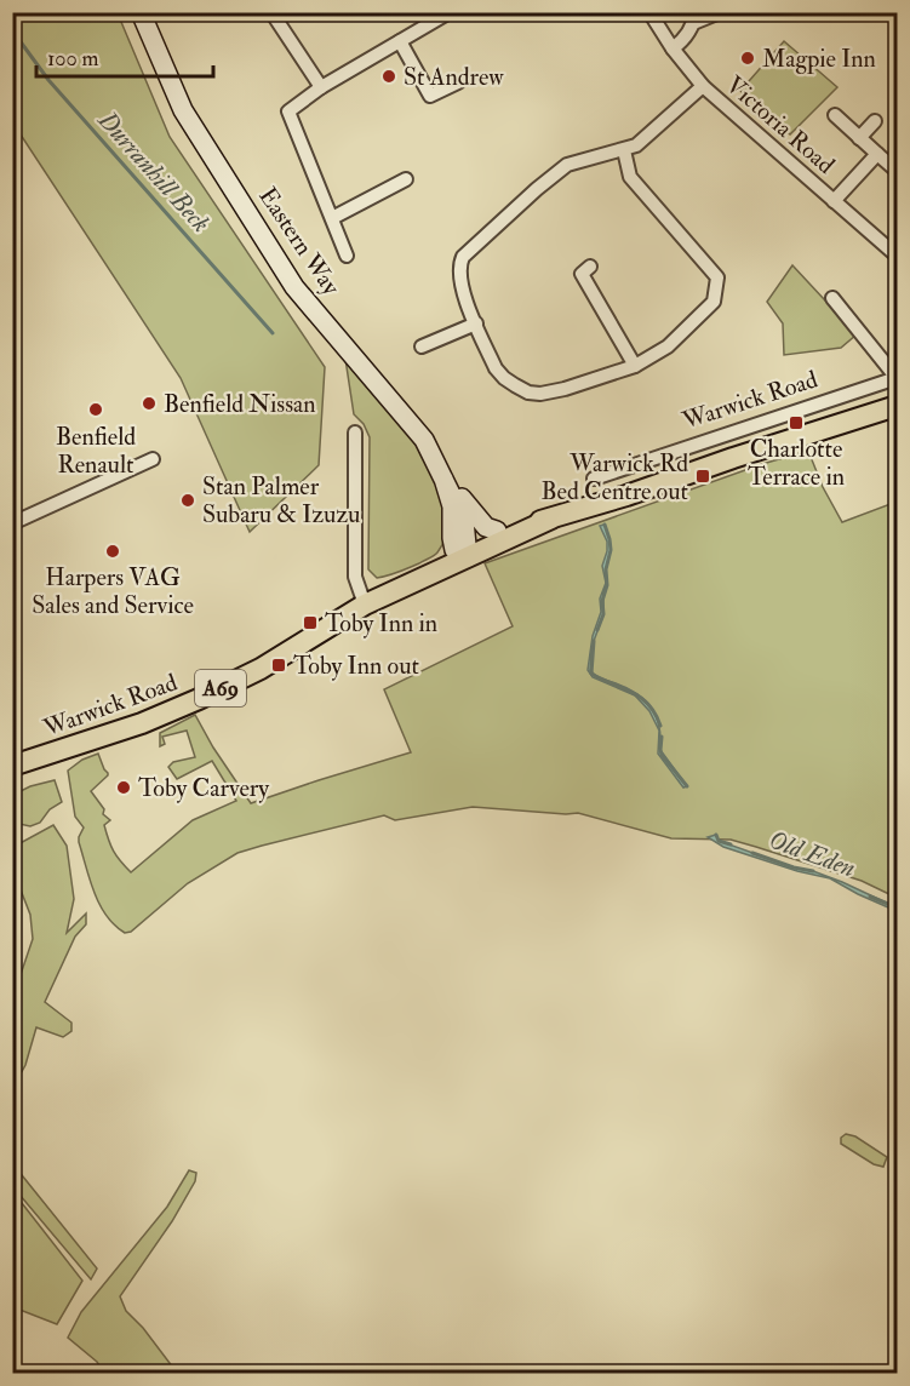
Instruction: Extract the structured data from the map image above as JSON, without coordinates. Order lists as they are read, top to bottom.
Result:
{
  "streets": {
    "main road": ["Warwick Road", "A69"],
    "street": ["Victoria Road", "Eastern Way"]
  },
  "crossings": [
    ["Eastern Way", "Warwick Road"]
  ],
  "water": ["Durranhill Beck", "Old Eden"],
  "places": {
    "other": [
      "Magpie Inn",
      "St Andrew",
      "Benfield Nissan",
      "Benfield Renault",
      "Stan Palmer Subaru & Izuzu",
      "Harpers VAG Sales and Service",
      "Toby Carvery"
    ],
    "transit": [
      "Charlotte Terrace in",
      "Warwick Rd Bed Centre out",
      "Toby Inn in",
      "Toby Inn out"
    ]
  },
  "scale_bar": "100 m"
}
